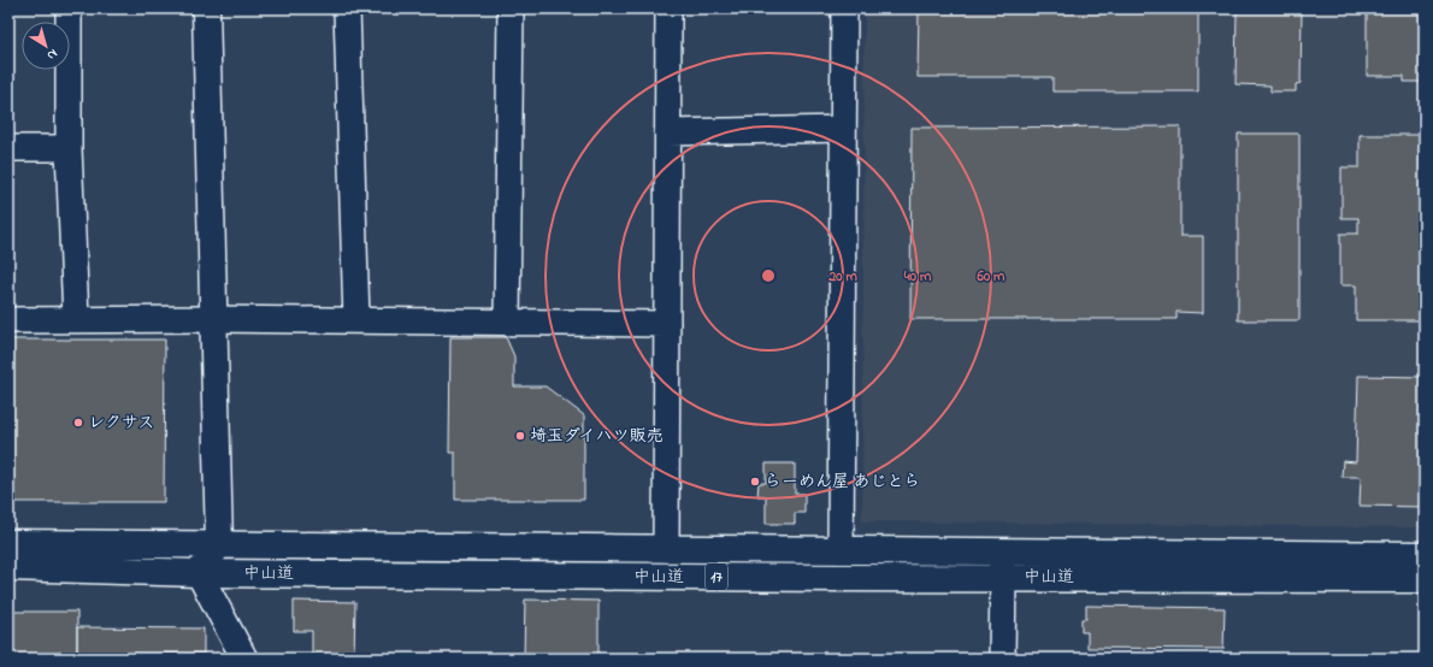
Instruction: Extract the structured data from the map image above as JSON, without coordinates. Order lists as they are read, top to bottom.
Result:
{
  "streets": {
    "main road": ["中山道", "17"]
  },
  "places": ["レクサス", "埼玉ダイハツ販売", "らーめん屋 あじとら"],
  "north": "bottom right",
  "rings": ["20 m", "40 m", "60 m"]
}
